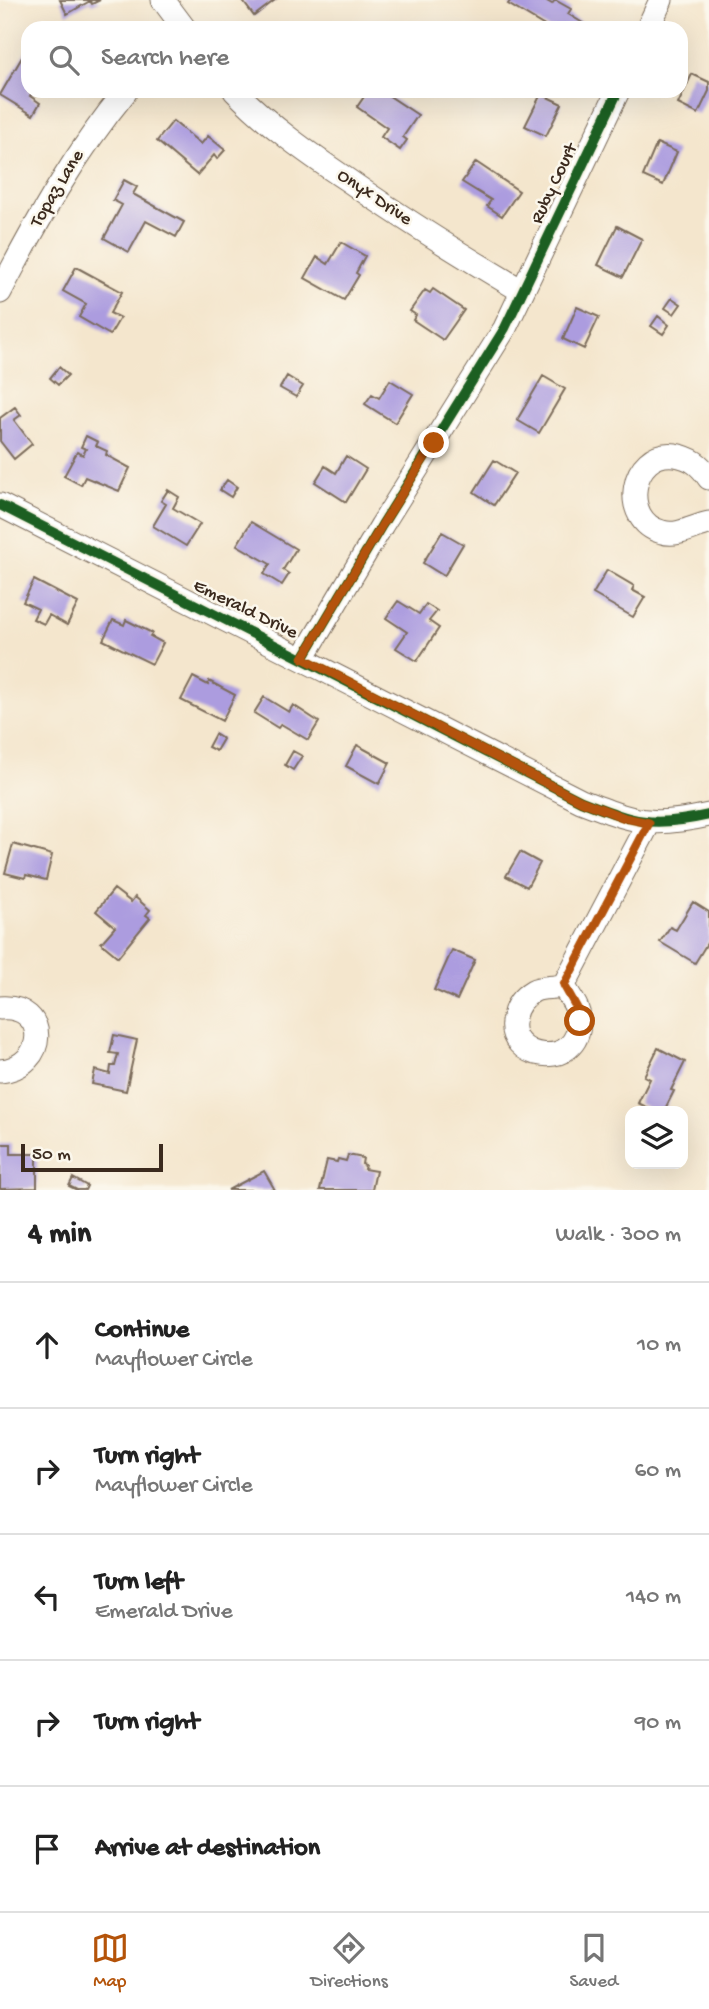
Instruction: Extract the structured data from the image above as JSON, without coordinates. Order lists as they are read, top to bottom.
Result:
{
  "streets": {
    "street": [
      "Ruby Court",
      "Topaz Lane",
      "Onyx Drive",
      "Emerald Drive"
    ]
  },
  "crossings": [
    ["Ruby Court", "Onyx Drive"],
    ["Ruby Court", "Emerald Drive"]
  ],
  "scale_bar": "50 m",
  "page": {
    "search": "Search here",
    "scale": "50 m",
    "heading": ["4 min", "Walk · 300 m"],
    "list": [
      ["Continue", "Mayflower Circle", "10 m"],
      ["Turn right", "Mayflower Circle", "60 m"],
      ["Turn left", "Emerald Drive", "140 m"],
      ["Turn right", "90 m"],
      "Arrive at destination"
    ],
    "nav": ["Map", "Directions", "Saved"]
  }
}
